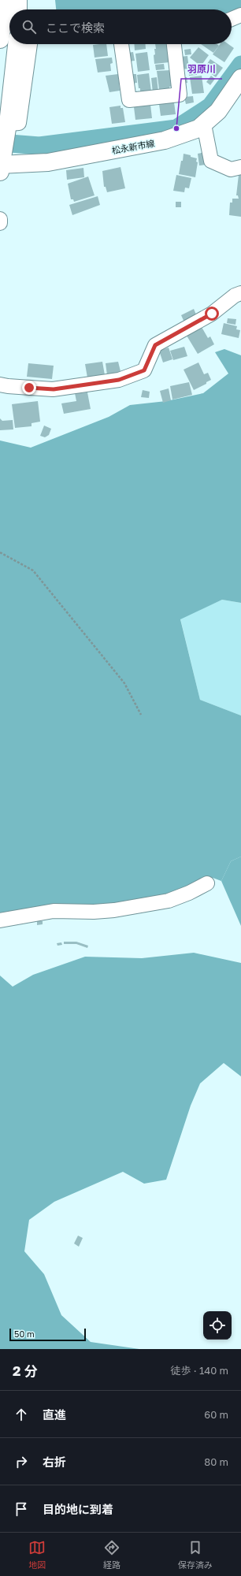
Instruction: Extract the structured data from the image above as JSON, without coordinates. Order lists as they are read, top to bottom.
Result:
{
  "streets": {
    "main road": ["松永新市線"]
  },
  "places": ["羽原川"],
  "scale_bar": "50 m",
  "page": {
    "search": "ここで検索",
    "scale": "50 m",
    "heading": ["2 分", "徒歩 · 140 m"],
    "list": [
      ["直進", "60 m"],
      ["右折", "80 m"],
      "目的地に到着"
    ],
    "nav": ["地図", "経路", "保存済み"]
  }
}
